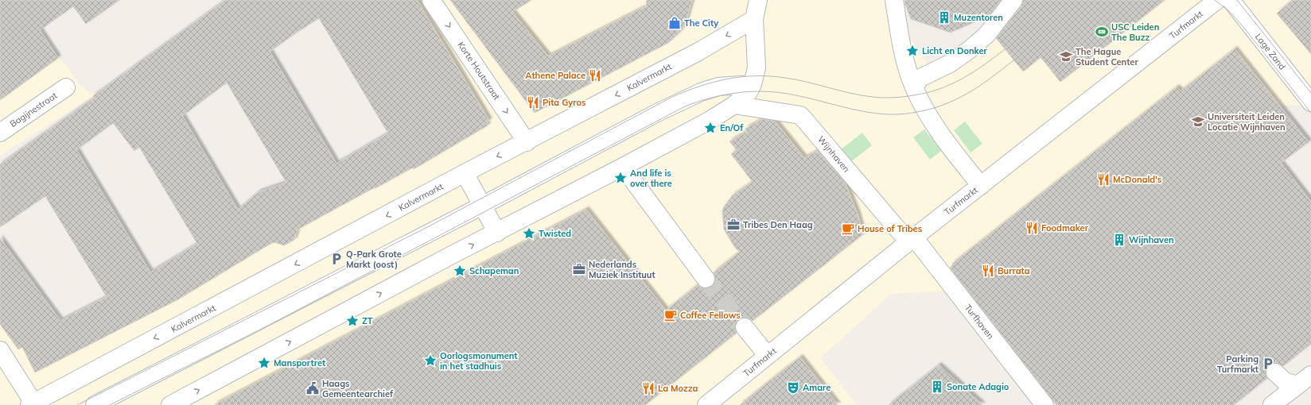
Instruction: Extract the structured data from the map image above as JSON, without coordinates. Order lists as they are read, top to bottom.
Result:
{
  "streets": {
    "street": [
      "Turfmarkt",
      "Lage Zand",
      "Korte Houtstraat",
      "Kalvermarkt",
      "Bagijnestraat",
      "Wijnhaven",
      "Turfhaven"
    ]
  },
  "crossings": [
    ["Turfmarkt", "Wijnhaven"],
    ["Turfmarkt", "Turfhaven"],
    ["Korte Houtstraat", "Kalvermarkt"],
    ["Wijnhaven", "Turfhaven"]
  ],
  "one_way": ["Korte Houtstraat"],
  "places": {
    "building": ["Muzentoren", "Wijnhaven", "Sonate Adagio"],
    "shop": ["The City"],
    "sports": ["USC Leiden The Buzz"],
    "place": [
      "Licht en Donker",
      "En/Of",
      "And life is over there",
      "Twisted",
      "Schapeman",
      "ZT",
      "Oorlogsmonument in het stadhuis",
      "Mansportret"
    ],
    "school or university": ["The Hague Student Center", "Universiteit Leiden Locatie Wijnhaven"],
    "restaurant": [
      "Athene Palace",
      "Pita Gyros",
      "McDonald's",
      "Foodmaker",
      "Burrata",
      "La Mozza"
    ],
    "office": ["Tribes Den Haag", "Nederlands Muziek Instituut"],
    "cafe": ["House of Tribes", "Coffee Fellows"],
    "parking": ["Q-Park Grote Markt (oost)", "Parking Turfmarkt"],
    "theatre": ["Amare"],
    "public building": ["Haags Gemeentearchief"]
  }
}
